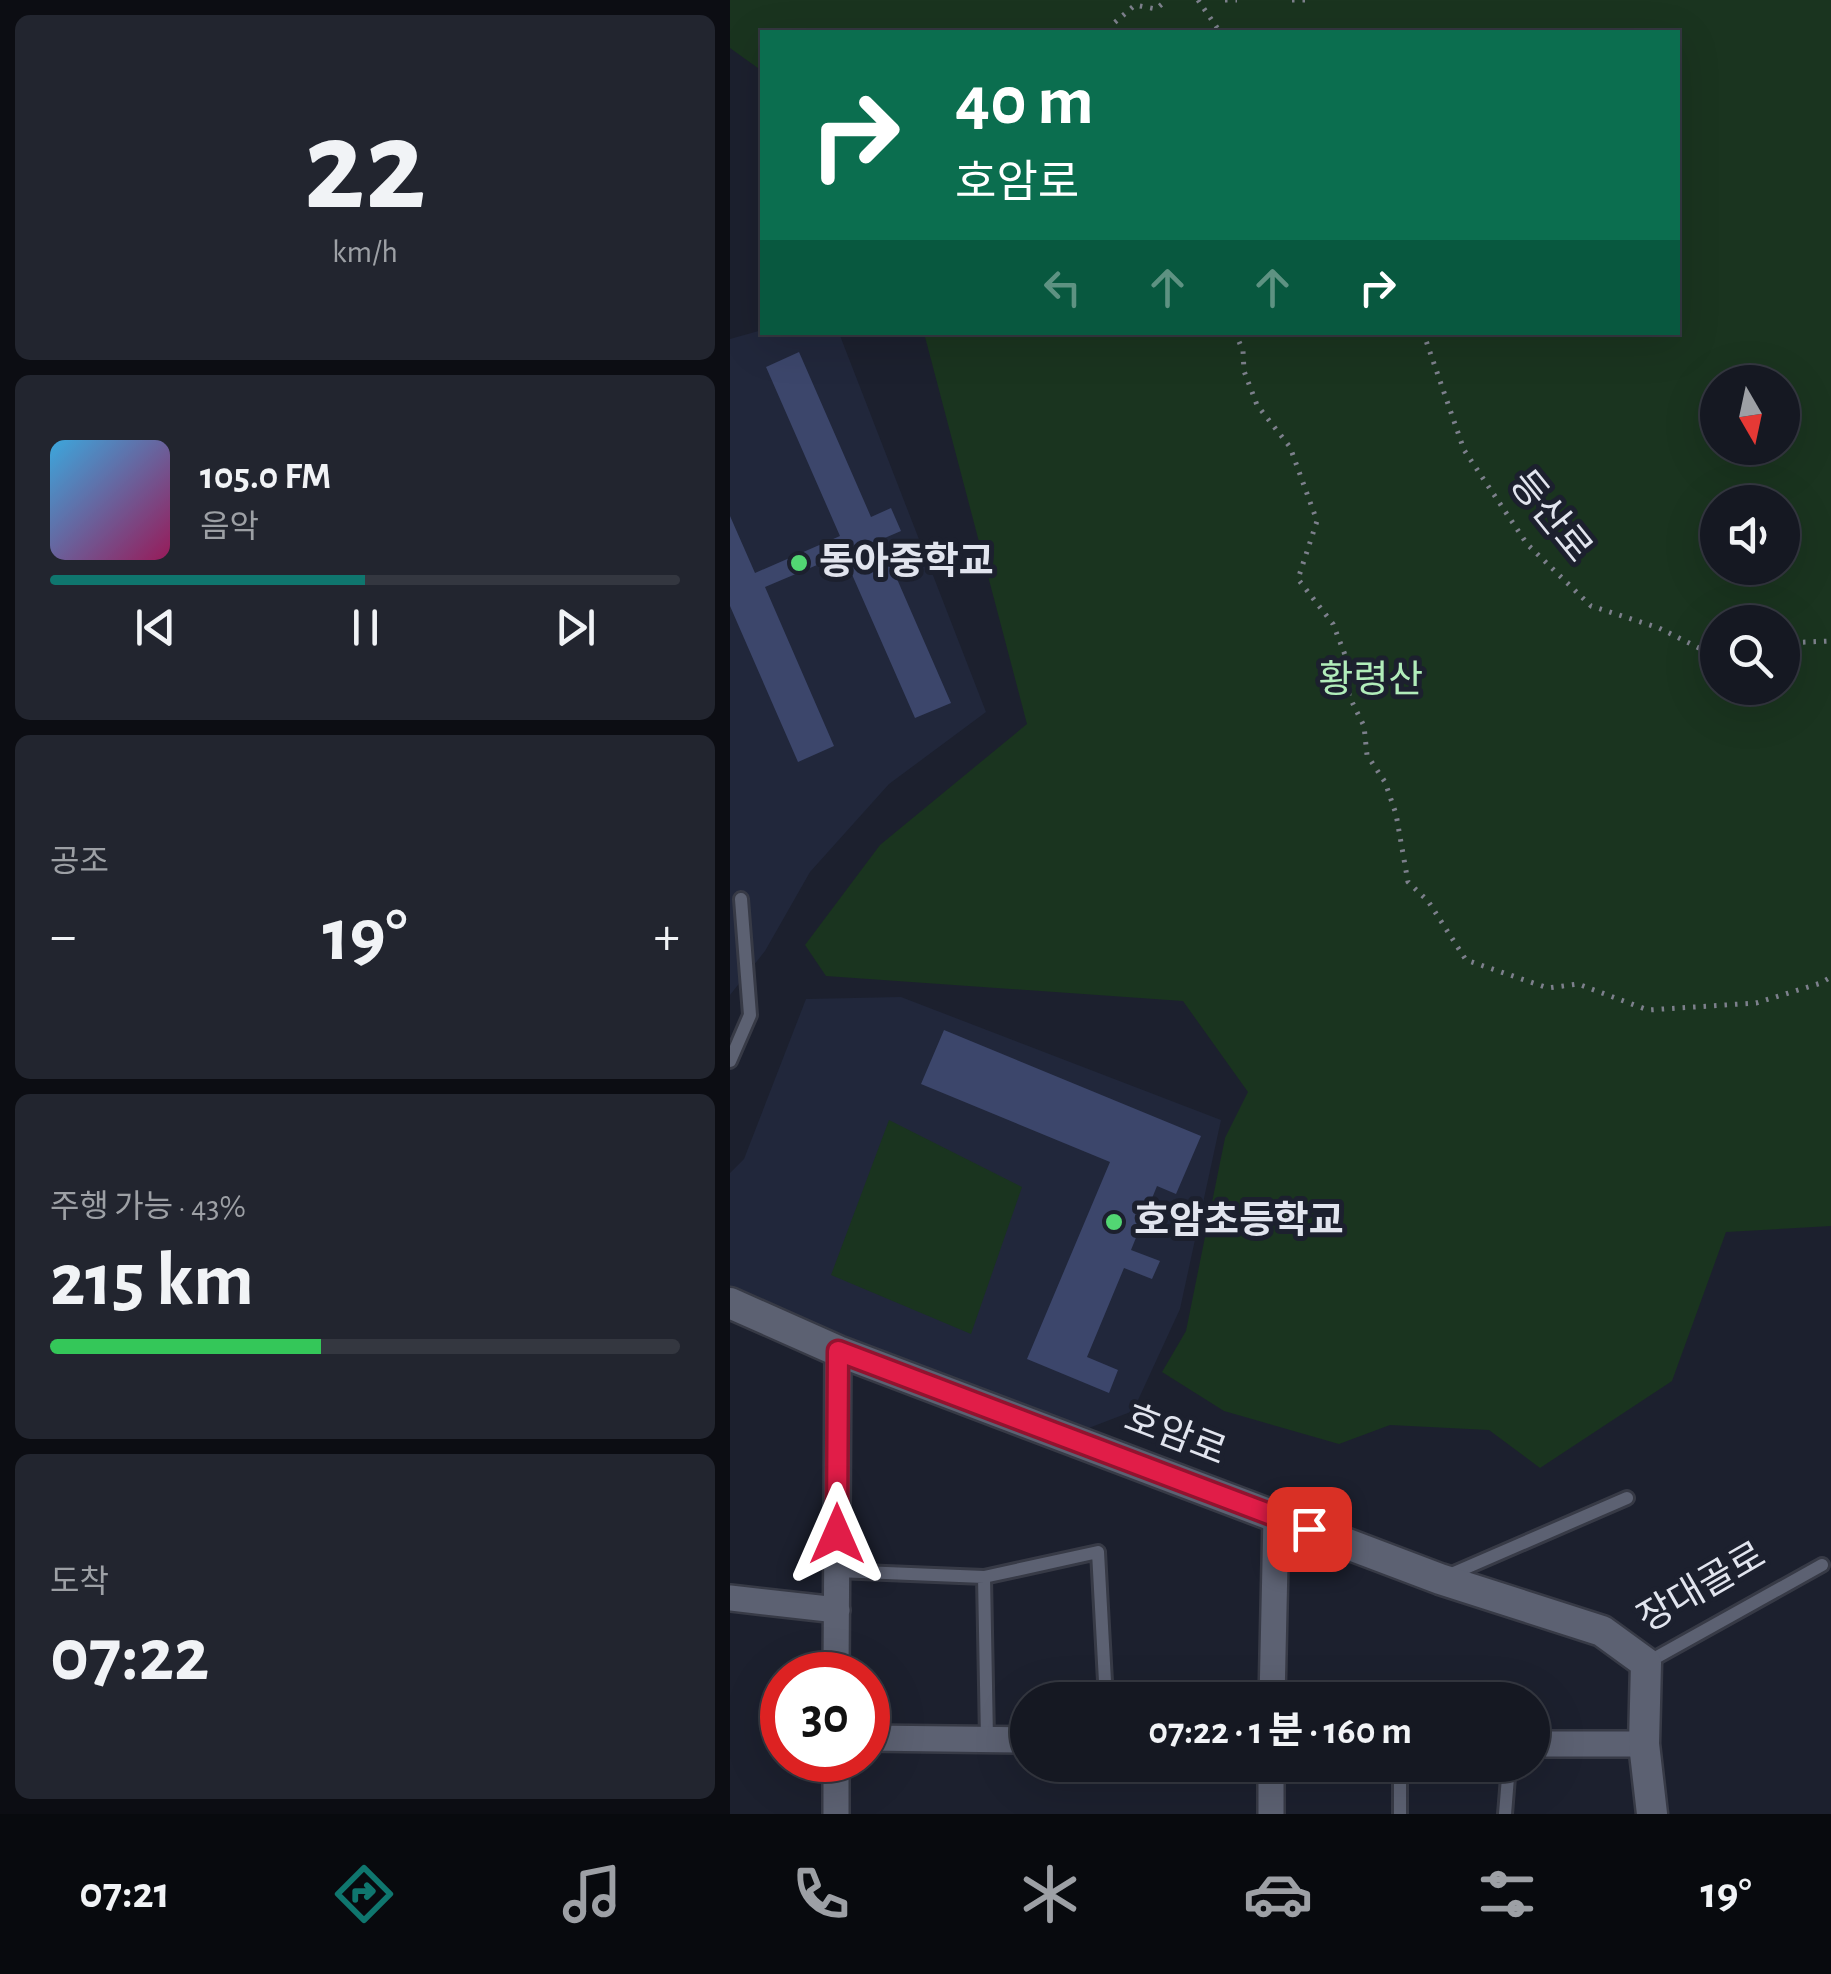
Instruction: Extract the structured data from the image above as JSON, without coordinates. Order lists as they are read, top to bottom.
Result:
{
  "streets": {
    "street": ["호암로", "장대골로"],
    "path": ["등산로"]
  },
  "crossings": [
    ["호암로", "장대골로"]
  ],
  "parks": ["황령산"],
  "places": ["동아중학교", "호암초등학교"],
  "north": "bottom",
  "page": {
    "tile": [
      ["22", "km/h"],
      "공조",
      ["주행 가능 · 43%", "215 km"],
      ["도착", "07:22"]
    ],
    "turn": ["40 m", "호암로"],
    "song": ["105.0 FM", "음악"],
    "heat": ["−", "19°", "+"],
    "limit": "30",
    "trip": "07:22 · 1 분 · 160 m",
    "tabs": ["07:21", "19°"]
  }
}
